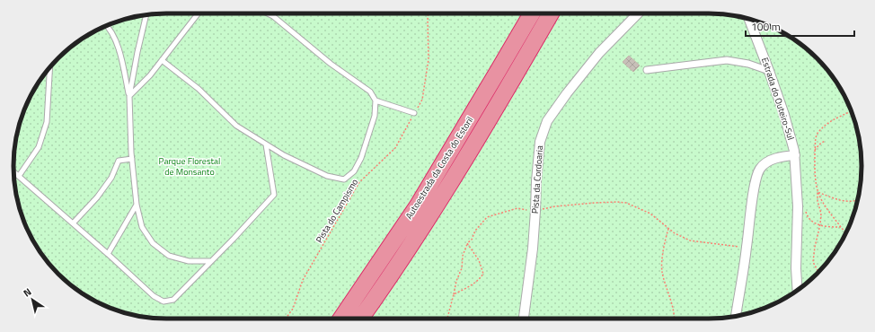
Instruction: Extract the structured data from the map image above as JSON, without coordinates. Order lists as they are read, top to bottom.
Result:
{
  "streets": {
    "highway": ["Autoestrada da Costa do Estoril"],
    "street": ["Estrada do Outeiro-Sul", "Pista da Cordoaria"],
    "path": ["Pista do Campismo"]
  },
  "parks": ["Parque Florestal de Monsanto"],
  "scale_bar": "100 m",
  "north": "top left"
}
